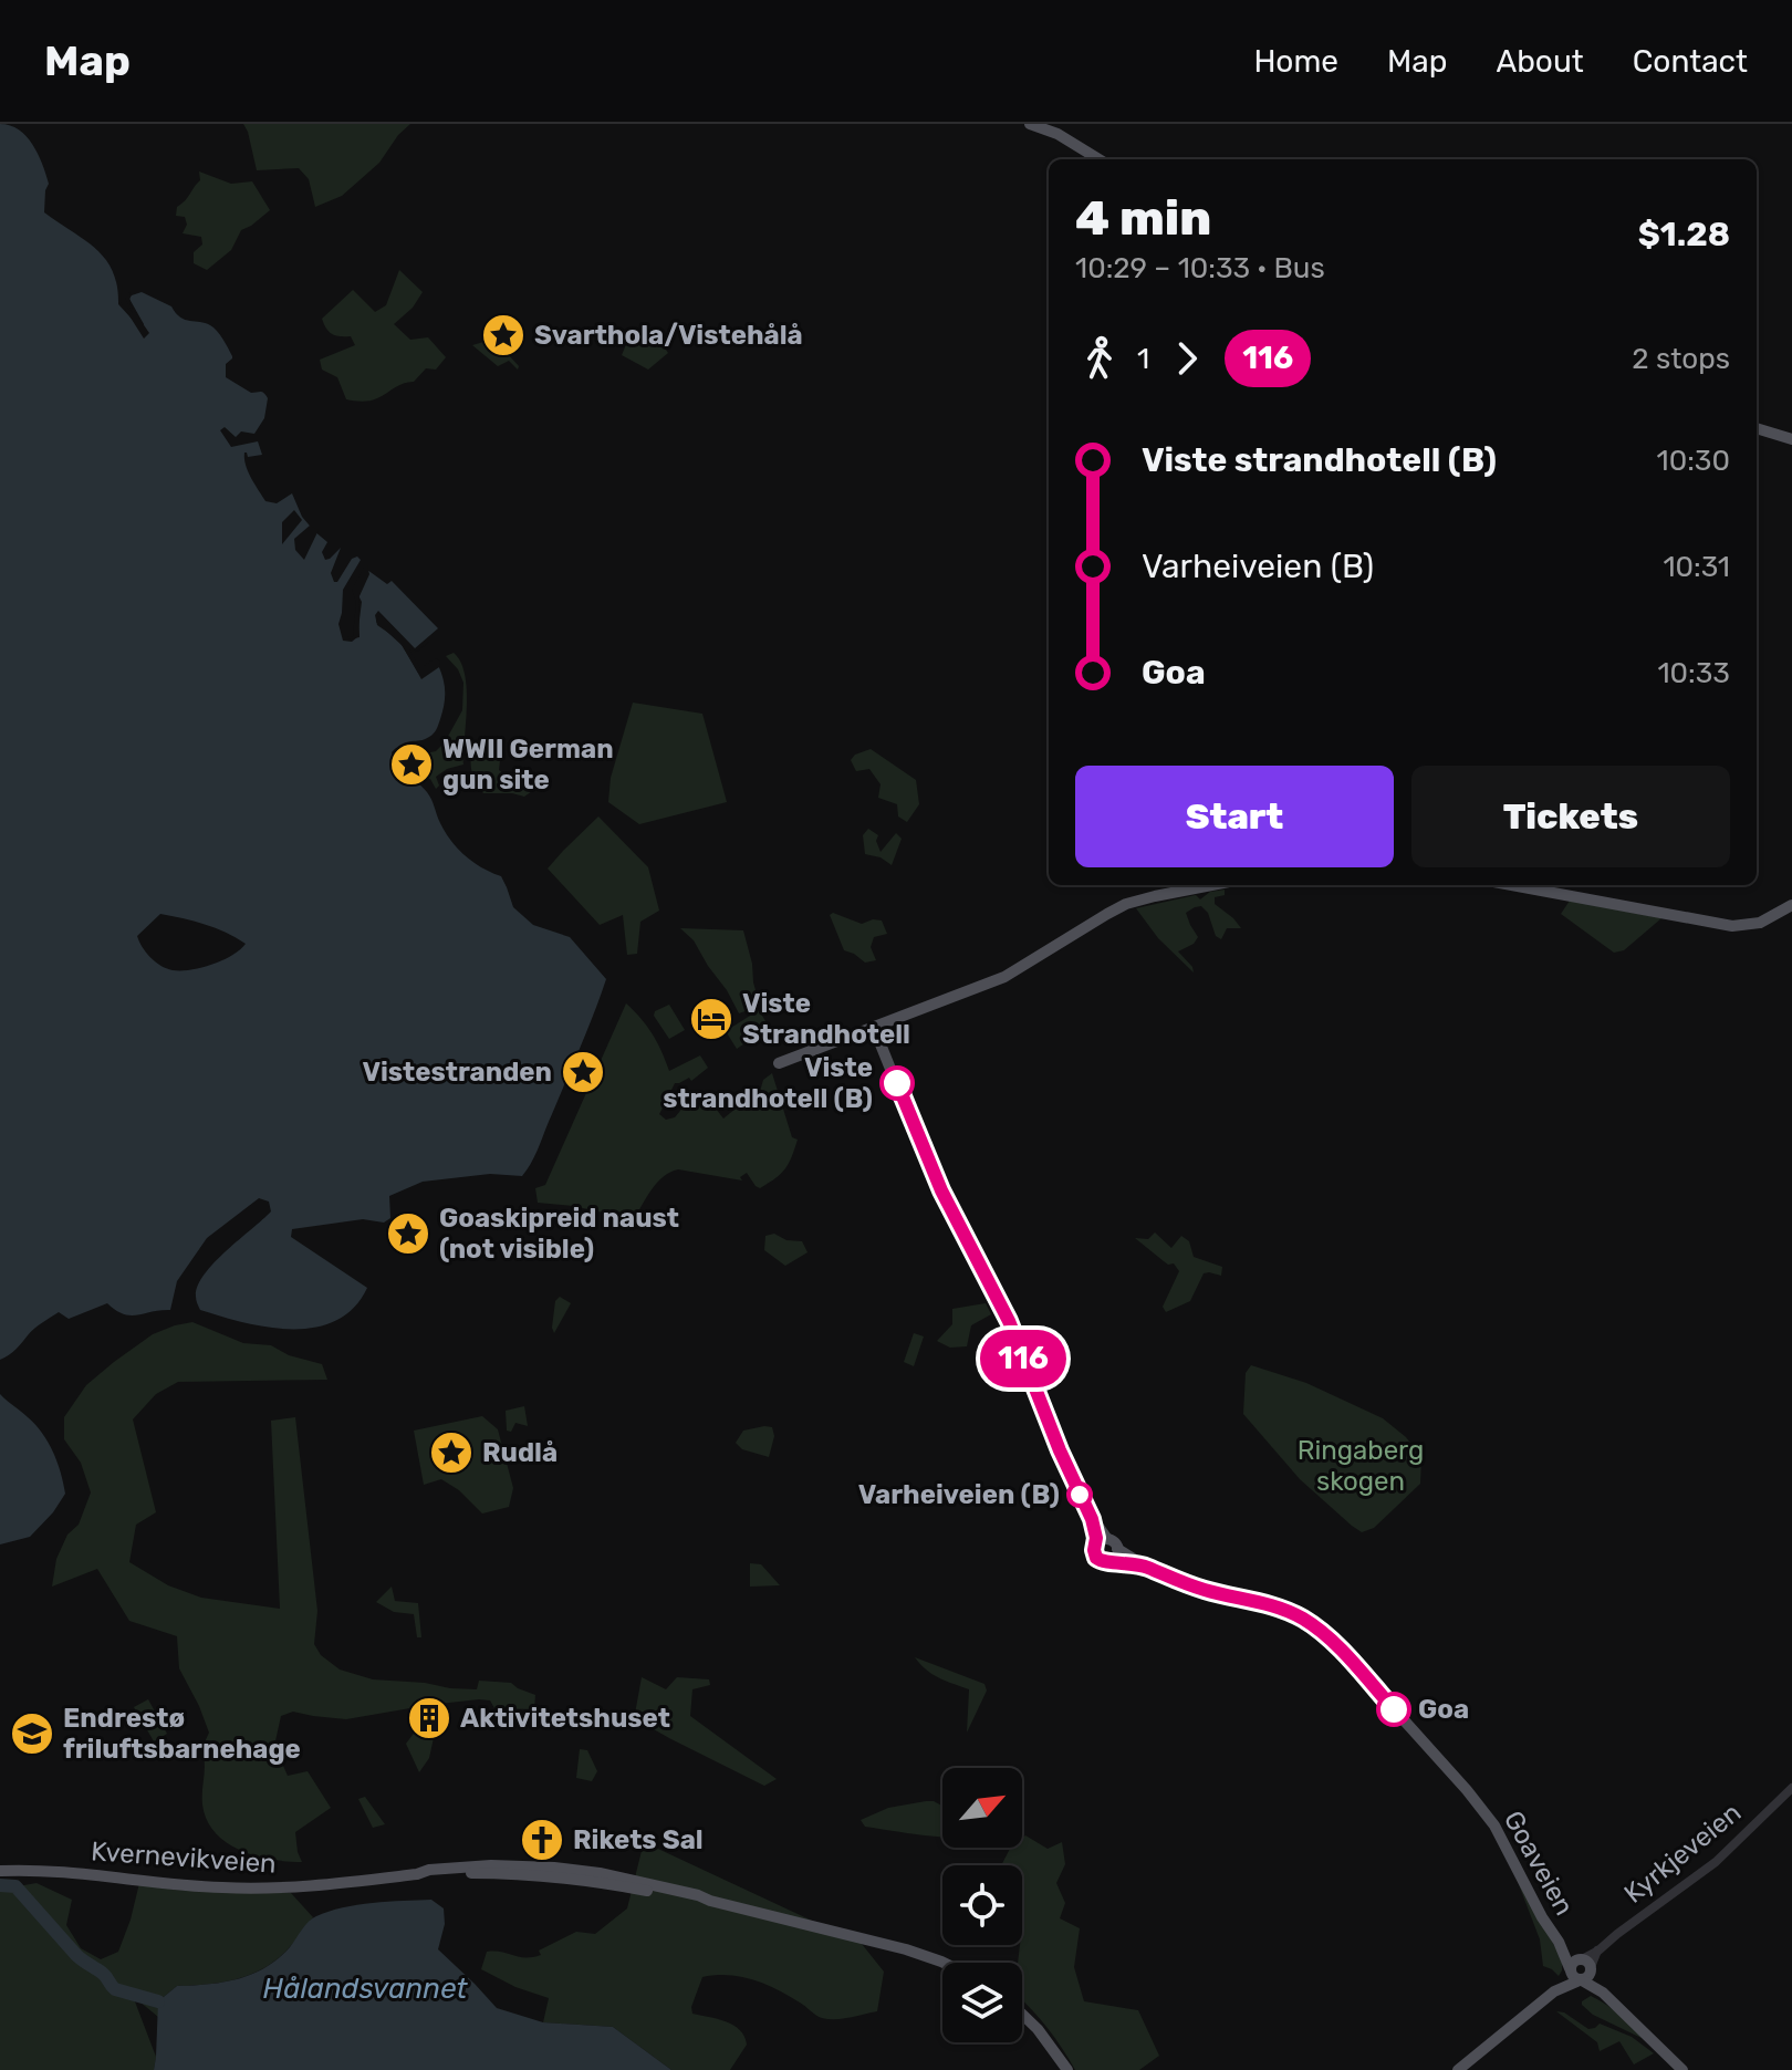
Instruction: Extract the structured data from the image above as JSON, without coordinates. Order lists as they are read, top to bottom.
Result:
{
  "streets": {
    "main road": ["Kyrkjeveien", "Kvernevikveien", "Goaveien"]
  },
  "crossings": [
    ["Kyrkjeveien", "Goaveien"]
  ],
  "water": ["Hålandsvannet"],
  "parks": ["Ringaberg skogen"],
  "places": {
    "place": [
      "Svarthola/Vistehålå",
      "WWII German gun site",
      "Vistestranden",
      "Goaskipreid naust (not visible)",
      "Rudlå"
    ],
    "hotel": ["Viste Strandhotell"],
    "other": ["Viste strandhotell (B)", "Varheiveien (B)", "Goa"],
    "building": ["Aktivitetshuset"],
    "school or university": ["Endrestø friluftsbarnehage"],
    "church": ["Rikets Sal"]
  },
  "lines": ["bus line 116"],
  "north": "top right",
  "page": {
    "header": "Map",
    "nav": [
      "Home",
      "Map",
      "About",
      "Contact"
    ],
    "on_map": "116",
    "heading": ["4 min", "10:29 – 10:33 · Bus", "$1.28"],
    "legs": ["1", "116", "2 stops"],
    "list": [
      {
        "name": "Viste strandhotell (B)",
        "value": "10:30"
      },
      {
        "name": "Varheiveien (B)",
        "value": "10:31"
      },
      {
        "name": "Goa",
        "value": "10:33"
      }
    ],
    "buttons": ["Start", "Tickets"]
  }
}
